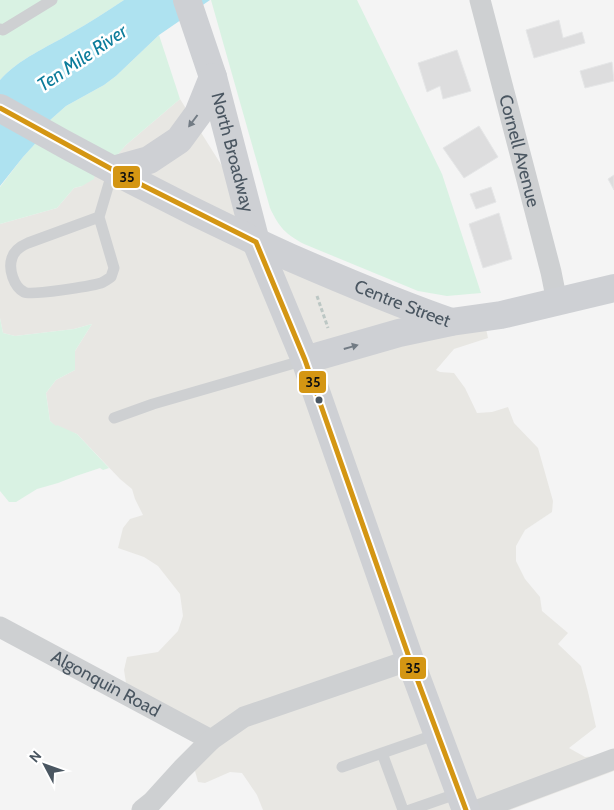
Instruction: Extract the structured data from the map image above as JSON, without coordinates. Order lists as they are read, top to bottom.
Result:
{
  "streets": {
    "main road": ["North Broadway", "Centre Street"],
    "street": ["Cornell Avenue", "Algonquin Road"]
  },
  "crossings": [
    ["Cornell Avenue", "Centre Street"],
    ["North Broadway", "Centre Street"]
  ],
  "water": ["Ten Mile River"],
  "lines": ["transit line 35"],
  "north": "top left"
}
